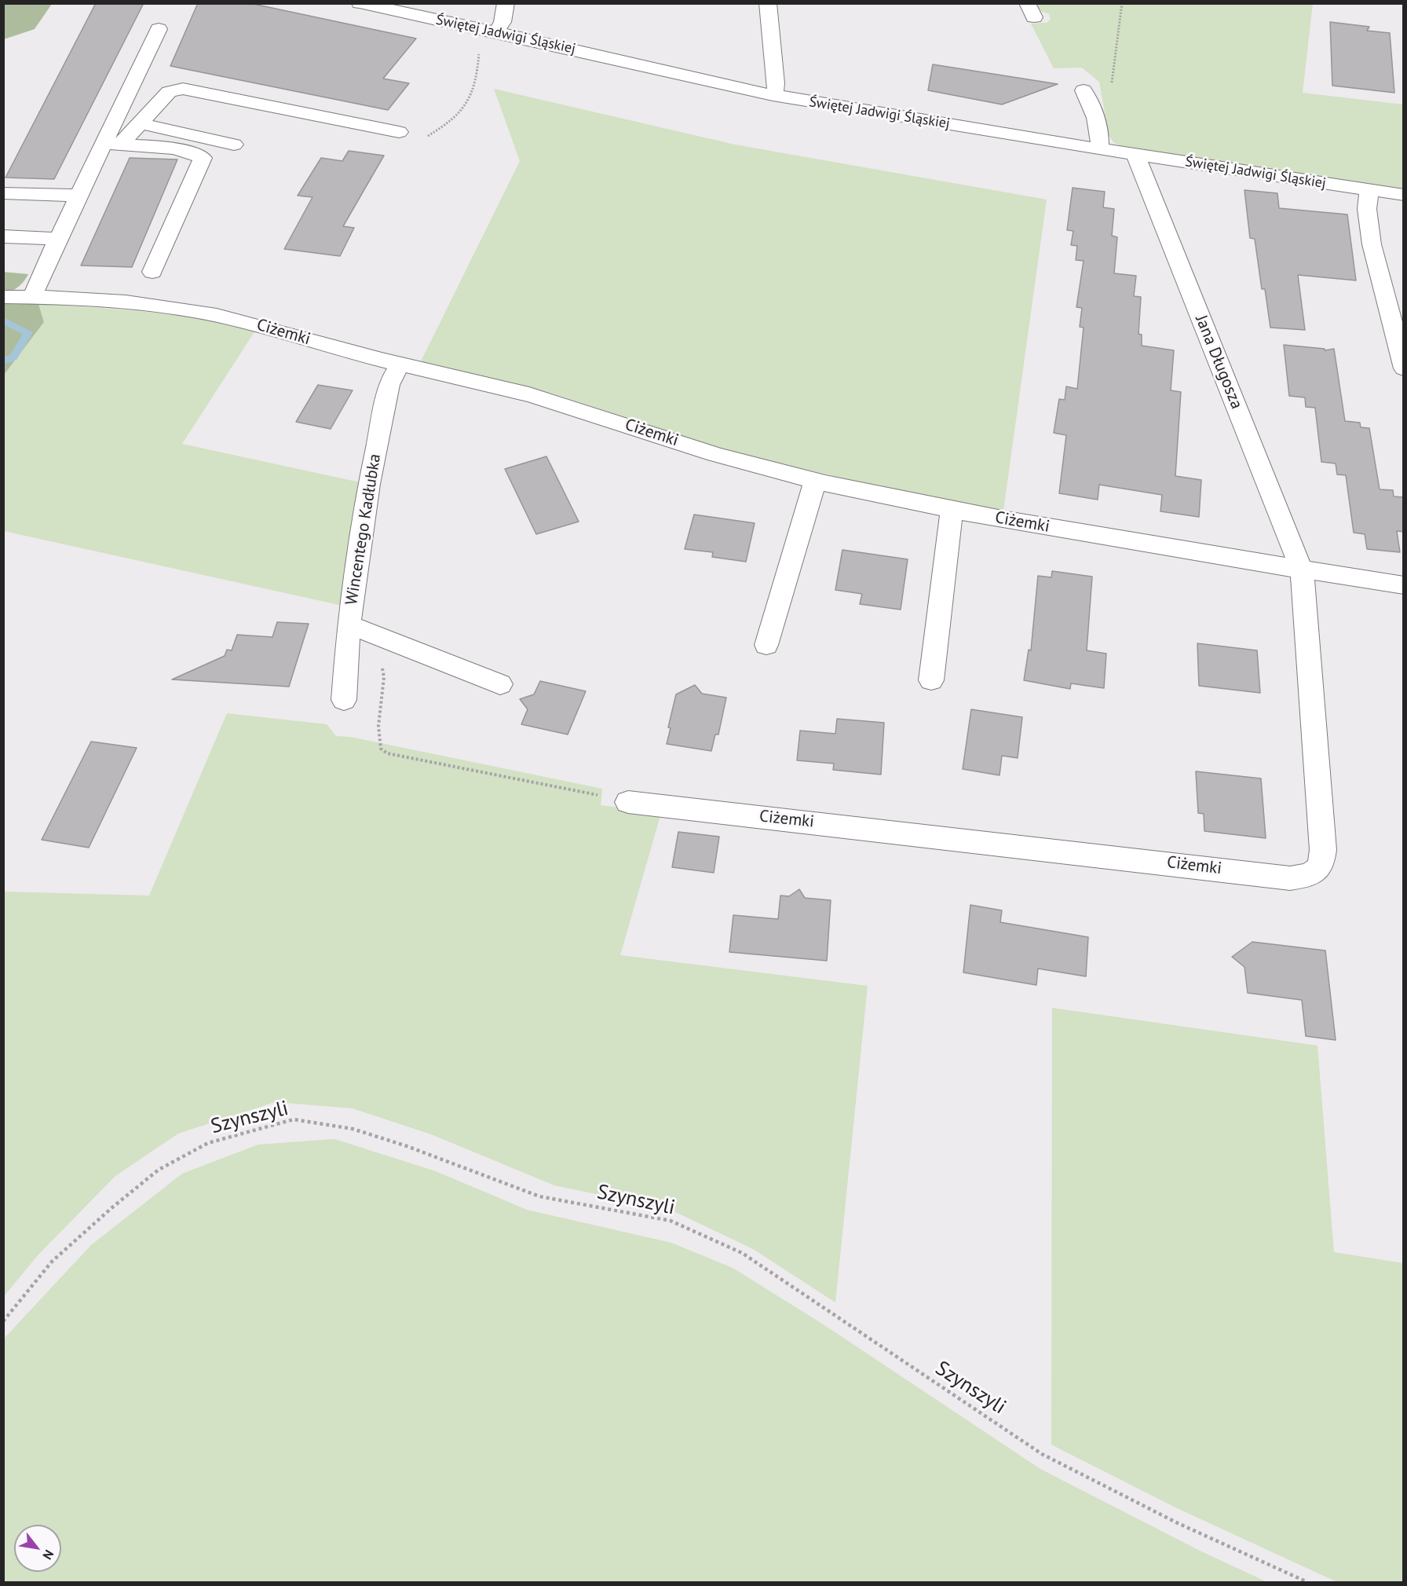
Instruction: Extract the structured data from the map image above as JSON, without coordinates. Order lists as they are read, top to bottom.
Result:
{
  "streets": {
    "street": [
      "Świętej Jadwigi Śląskiej",
      "Ciżemki",
      "Jana Długosza",
      "Wincentego Kadłubka"
    ],
    "path": ["Szynszyli"]
  },
  "crossings": [
    ["Świętej Jadwigi Śląskiej", "Jana Długosza"],
    ["Ciżemki", "Jana Długosza"],
    ["Ciżemki", "Wincentego Kadłubka"]
  ],
  "north": "bottom right"
}
